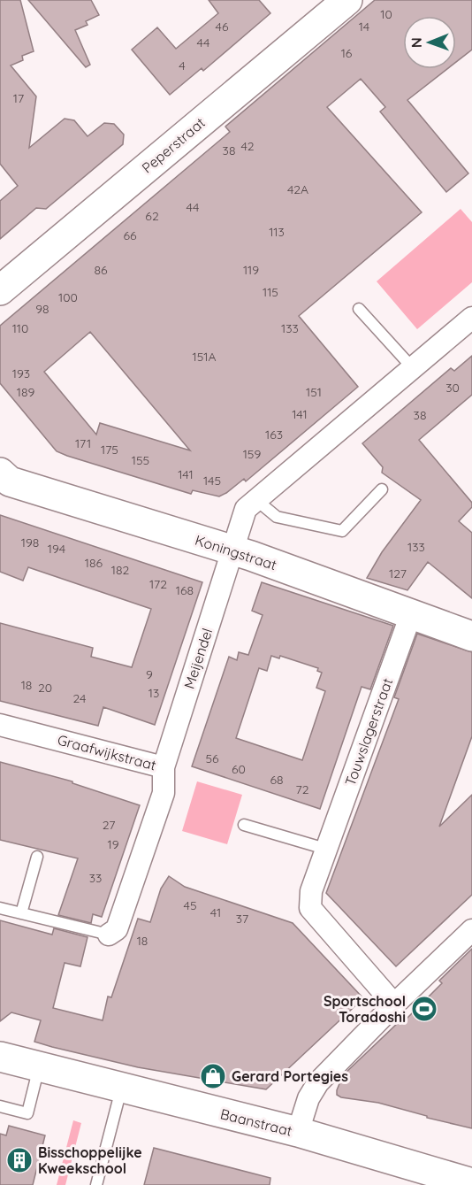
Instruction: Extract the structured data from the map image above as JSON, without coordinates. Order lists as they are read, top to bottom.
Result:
{
  "streets": {
    "street": [
      "Peperstraat",
      "Koningstraat",
      "Meijendel",
      "Touwslagerstraat",
      "Graafwijkstraat",
      "Baanstraat"
    ]
  },
  "crossings": [
    ["Koningstraat", "Meijendel"],
    ["Koningstraat", "Touwslagerstraat"],
    ["Meijendel", "Graafwijkstraat"]
  ],
  "places": {
    "sports": ["Sportschool Toradoshi"],
    "shop": ["Gerard Portegies"],
    "building": ["Bisschoppelijke Kweekschool"]
  },
  "house_numbers": [
    "10",
    "46",
    "14",
    "44",
    "16",
    "4",
    "17",
    "42",
    "38",
    "42A",
    "44",
    "62",
    "113",
    "66",
    "86",
    "119",
    "115",
    "100",
    "98",
    "110",
    "133",
    "151A",
    "193",
    "30",
    "189",
    "151",
    "141",
    "38",
    "163",
    "171",
    "175",
    "159",
    "155",
    "141",
    "145",
    "198",
    "133",
    "194",
    "186",
    "182",
    "127",
    "172",
    "168",
    "9",
    "18",
    "20",
    "13",
    "24",
    "56",
    "60",
    "68",
    "72",
    "27",
    "19",
    "33",
    "45",
    "41",
    "37",
    "18"
  ],
  "north": "left"
}
